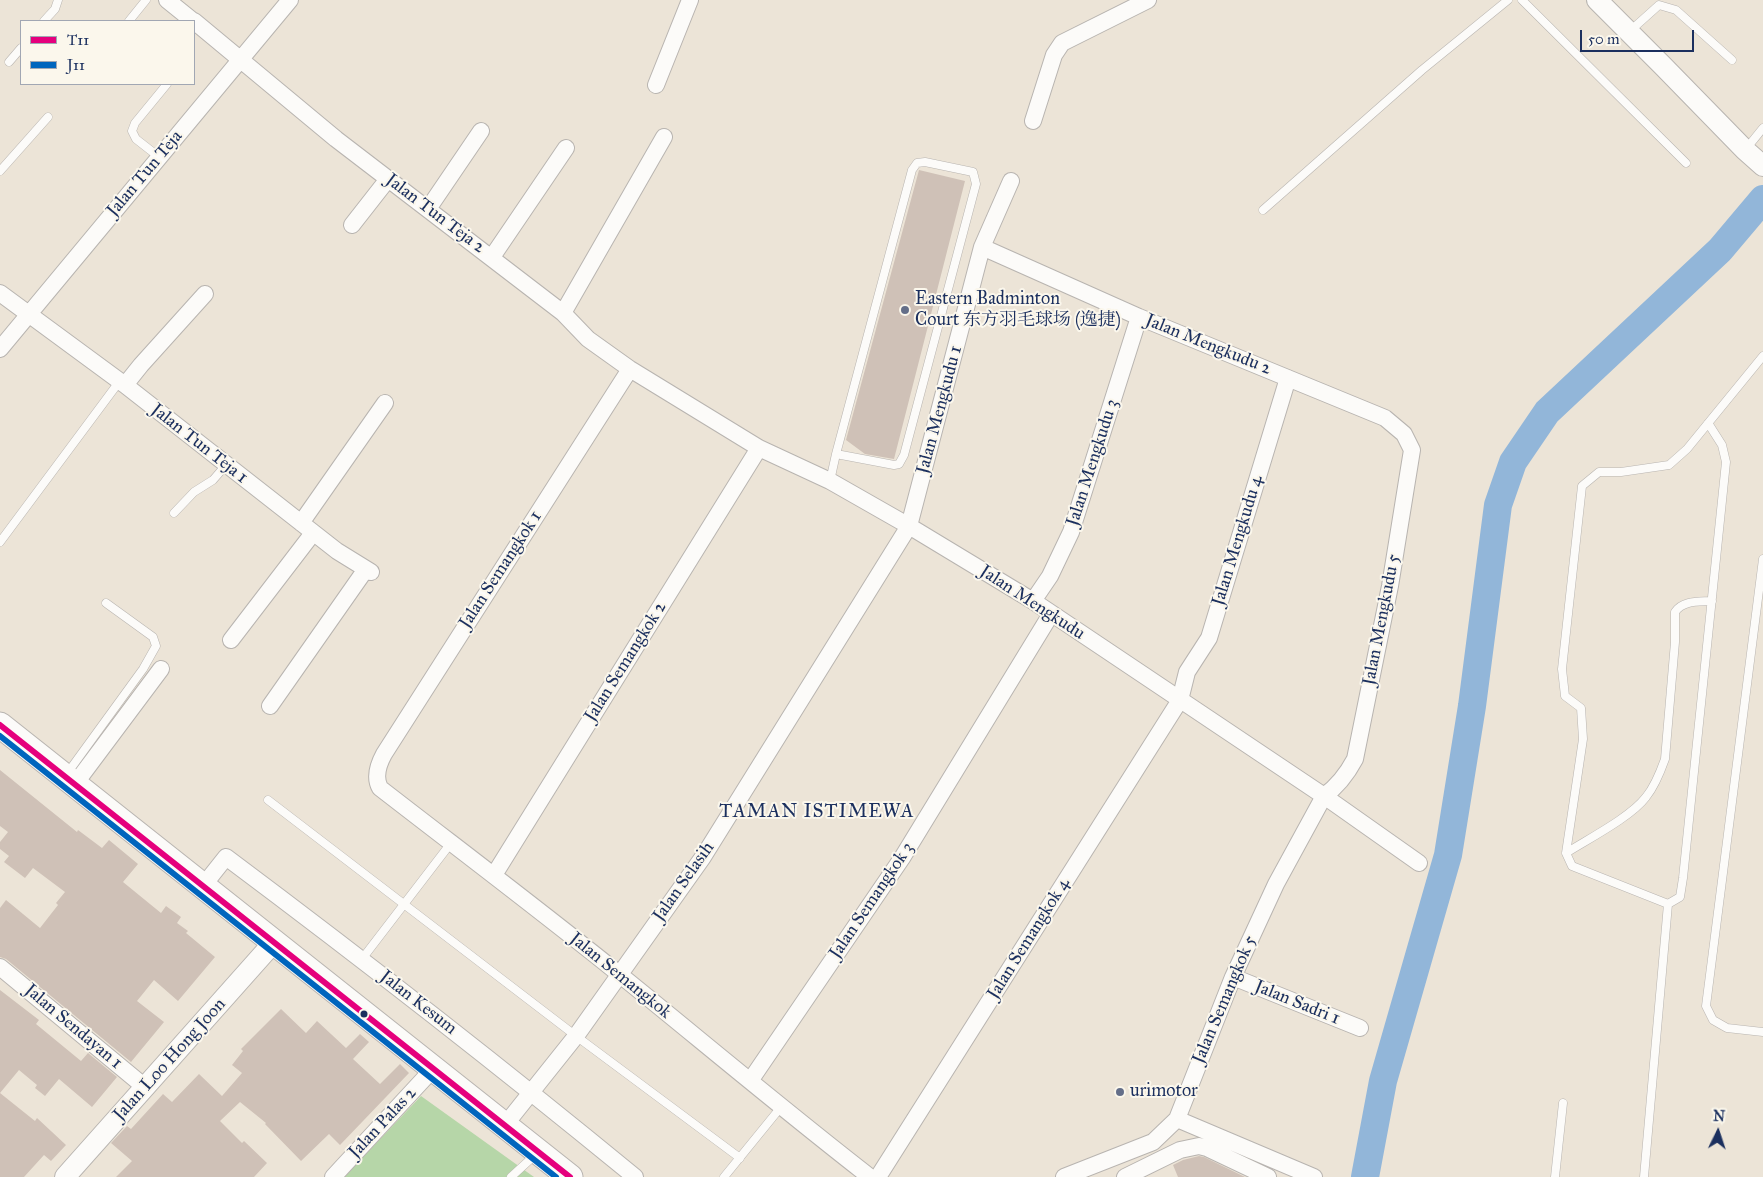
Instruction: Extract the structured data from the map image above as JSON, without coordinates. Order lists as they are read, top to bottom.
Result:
{
  "streets": {
    "street": [
      "Jalan Tun Teja",
      "Jalan Tun Teja 2",
      "Jalan Mengkudu 2",
      "Jalan Mengkudu 1",
      "Jalan Tun Teja 1",
      "Jalan Mengkudu 3",
      "Jalan Mengkudu 4",
      "Jalan Semangkok 1",
      "Jalan Mengkudu",
      "Jalan Mengkudu 5",
      "Jalan Semangkok 2",
      "Jalan Selasih",
      "Jalan Semangkok 3",
      "Jalan Semangkok 4",
      "Jalan Semangkok",
      "Jalan Semangkok 5",
      "Jalan Kesum",
      "Jalan Sadri 1",
      "Jalan Sendayan 1",
      "Jalan Loo Hong Joon",
      "Jalan Palas 2"
    ]
  },
  "crossings": [
    ["Jalan Tun Teja", "Jalan Tun Teja 2"],
    ["Jalan Tun Teja", "Jalan Tun Teja 1"],
    ["Jalan Tun Teja 2", "Jalan Semangkok 1"],
    ["Jalan Tun Teja 2", "Jalan Mengkudu"],
    ["Jalan Mengkudu 2", "Jalan Mengkudu 1"],
    ["Jalan Mengkudu 2", "Jalan Mengkudu 3"],
    ["Jalan Mengkudu 2", "Jalan Mengkudu 4"],
    ["Jalan Mengkudu 2", "Jalan Mengkudu 5"],
    ["Jalan Mengkudu 1", "Jalan Mengkudu"],
    ["Jalan Mengkudu 1", "Jalan Selasih"],
    ["Jalan Mengkudu 3", "Jalan Mengkudu"],
    ["Jalan Mengkudu 4", "Jalan Mengkudu"],
    ["Jalan Mengkudu 4", "Jalan Semangkok 4"],
    ["Jalan Semangkok 1", "Jalan Mengkudu"],
    ["Jalan Semangkok 1", "Jalan Semangkok"],
    ["Jalan Mengkudu", "Jalan Mengkudu 5"],
    ["Jalan Mengkudu", "Jalan Semangkok 2"],
    ["Jalan Mengkudu", "Jalan Selasih"],
    ["Jalan Mengkudu", "Jalan Semangkok 3"],
    ["Jalan Mengkudu", "Jalan Semangkok 4"],
    ["Jalan Mengkudu", "Jalan Semangkok 5"],
    ["Jalan Mengkudu 5", "Jalan Semangkok 5"],
    ["Jalan Semangkok 2", "Jalan Semangkok"],
    ["Jalan Selasih", "Jalan Semangkok"],
    ["Jalan Selasih", "Jalan Kesum"],
    ["Jalan Semangkok 3", "Jalan Semangkok"],
    ["Jalan Semangkok 5", "Jalan Sadri 1"],
    ["Jalan Sendayan 1", "Jalan Loo Hong Joon"]
  ],
  "districts": ["TAMAN ISTIMEWA"],
  "places": ["Eastern Badminton Court 东方羽毛球场 (逸捷)", "urimotor"],
  "lines": ["transit line T11", "transit line J11"],
  "legend": ["T11", "J11"],
  "scale_bar": "50 m",
  "north": "top"
}
